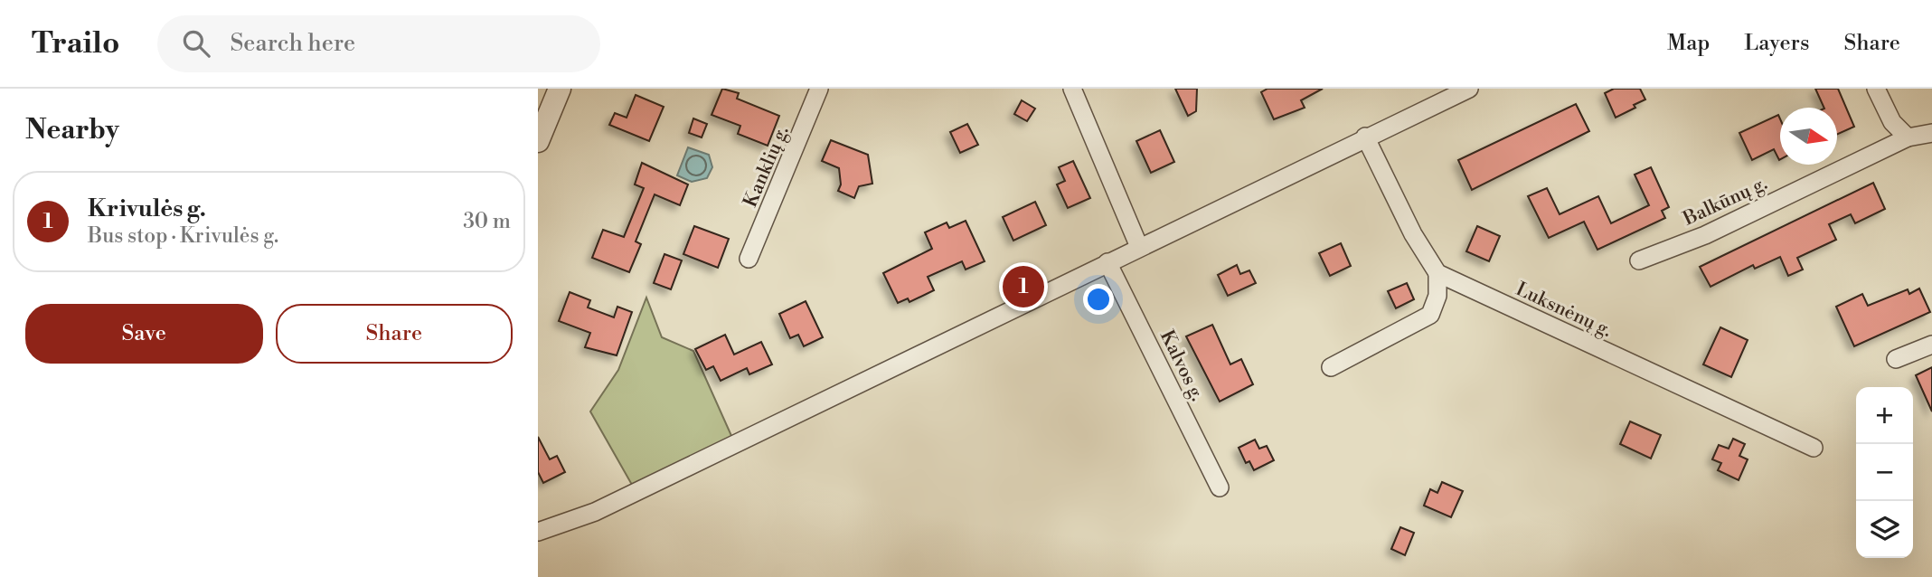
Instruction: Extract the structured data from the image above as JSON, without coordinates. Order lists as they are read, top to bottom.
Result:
{
  "streets": {
    "street": [
      "Kanklių g.",
      "Balkūnų g.",
      "Luksnėnų g.",
      "Kalvos g."
    ]
  },
  "north": "right",
  "page": {
    "header": "Trailo",
    "search": "Search here",
    "nav": ["Map", "Layers", "Share"],
    "heading": "Nearby",
    "list": [
      {
        "mark": "1",
        "name": "Krivulės g.",
        "note": "Bus stop · Krivulės g.",
        "value": "30 m"
      }
    ],
    "pins": "1",
    "buttons": ["Save", "Share"],
    "map_buttons": ["+", "−"]
  }
}
